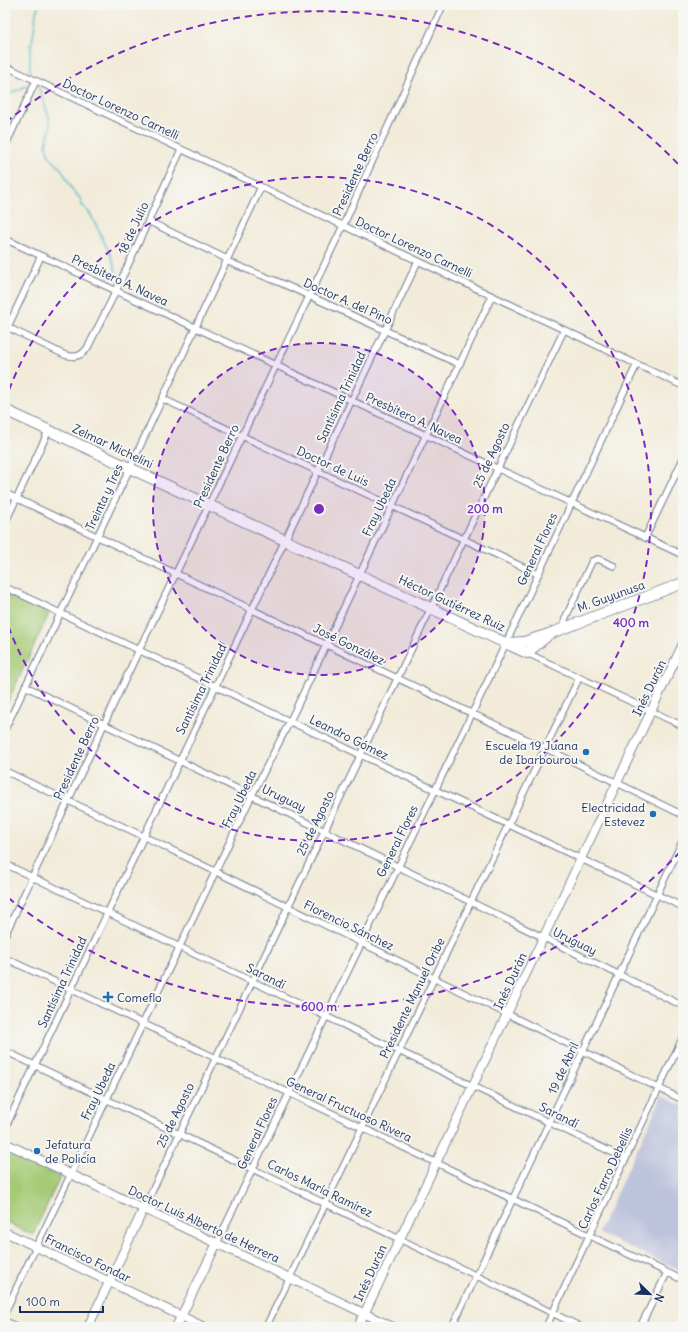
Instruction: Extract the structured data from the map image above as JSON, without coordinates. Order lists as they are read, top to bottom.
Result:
{
  "streets": {
    "highway": ["Zelmar Michelini", "M. Guyunusa", "Héctor Gutiérrez Ruiz"],
    "street": [
      "Doctor Lorenzo Carnelli",
      "Presidente Berro",
      "18 de Julio",
      "Presbítero A. Navea",
      "Doctor A. del Pino",
      "Santísima Trinidad",
      "25 de Agosto",
      "Doctor de Luis",
      "Treinta y Tres",
      "Fray Ubeda",
      "General Flores",
      "José González",
      "Inés Durán",
      "Leandro Gómez",
      "Uruguay",
      "Florencio Sánchez",
      "Sarandí",
      "Presidente Manuel Oribe",
      "19 de Abril",
      "General Fructuoso Rivera",
      "Carlos Farro Debellis",
      "Carlos María Ramírez",
      "Doctor Luis Alberto de Herrera",
      "Francisco Fondar"
    ]
  },
  "crossings": [
    ["Doctor Lorenzo Carnelli", "Presidente Berro"],
    ["Doctor Lorenzo Carnelli", "18 de Julio"],
    ["Doctor Lorenzo Carnelli", "Santísima Trinidad"],
    ["Doctor Lorenzo Carnelli", "25 de Agosto"],
    ["Doctor Lorenzo Carnelli", "Treinta y Tres"],
    ["Doctor Lorenzo Carnelli", "Fray Ubeda"],
    ["Doctor Lorenzo Carnelli", "General Flores"],
    ["Presidente Berro", "Presbítero A. Navea"],
    ["Presidente Berro", "Doctor A. del Pino"],
    ["Presidente Berro", "Zelmar Michelini"],
    ["Presidente Berro", "Doctor de Luis"],
    ["Presidente Berro", "Héctor Gutiérrez Ruiz"],
    ["Presidente Berro", "José González"],
    ["Presidente Berro", "Leandro Gómez"],
    ["Presidente Berro", "Uruguay"],
    ["Presidente Berro", "Florencio Sánchez"],
    ["Presidente Berro", "Sarandí"],
    ["18 de Julio", "Presbítero A. Navea"],
    ["18 de Julio", "Doctor A. del Pino"],
    ["Presbítero A. Navea", "Santísima Trinidad"],
    ["Presbítero A. Navea", "25 de Agosto"],
    ["Presbítero A. Navea", "Treinta y Tres"],
    ["Presbítero A. Navea", "Fray Ubeda"],
    ["Presbítero A. Navea", "General Flores"],
    ["Doctor A. del Pino", "Santísima Trinidad"],
    ["Doctor A. del Pino", "Treinta y Tres"],
    ["Doctor A. del Pino", "Fray Ubeda"],
    ["Santísima Trinidad", "Doctor de Luis"],
    ["Santísima Trinidad", "Héctor Gutiérrez Ruiz"],
    ["Santísima Trinidad", "José González"],
    ["Santísima Trinidad", "Leandro Gómez"],
    ["Santísima Trinidad", "Uruguay"],
    ["Santísima Trinidad", "Florencio Sánchez"],
    ["Santísima Trinidad", "Sarandí"],
    ["Santísima Trinidad", "General Fructuoso Rivera"],
    ["Santísima Trinidad", "Carlos María Ramírez"],
    ["Zelmar Michelini", "Treinta y Tres"],
    ["Zelmar Michelini", "Héctor Gutiérrez Ruiz"],
    ["25 de Agosto", "Doctor de Luis"],
    ["25 de Agosto", "Héctor Gutiérrez Ruiz"],
    ["25 de Agosto", "José González"],
    ["25 de Agosto", "Leandro Gómez"],
    ["25 de Agosto", "Uruguay"],
    ["25 de Agosto", "Florencio Sánchez"],
    ["25 de Agosto", "Sarandí"],
    ["25 de Agosto", "General Fructuoso Rivera"],
    ["25 de Agosto", "Carlos María Ramírez"],
    ["25 de Agosto", "Doctor Luis Alberto de Herrera"],
    ["25 de Agosto", "Francisco Fondar"],
    ["Doctor de Luis", "Treinta y Tres"],
    ["Doctor de Luis", "Fray Ubeda"],
    ["Doctor de Luis", "General Flores"],
    ["Treinta y Tres", "José González"],
    ["Treinta y Tres", "Leandro Gómez"],
    ["Treinta y Tres", "Uruguay"],
    ["Fray Ubeda", "Héctor Gutiérrez Ruiz"],
    ["Fray Ubeda", "José González"],
    ["Fray Ubeda", "Leandro Gómez"],
    ["Fray Ubeda", "Uruguay"],
    ["Fray Ubeda", "Florencio Sánchez"],
    ["Fray Ubeda", "Sarandí"],
    ["Fray Ubeda", "General Fructuoso Rivera"],
    ["Fray Ubeda", "Carlos María Ramírez"],
    ["Fray Ubeda", "Doctor Luis Alberto de Herrera"],
    ["Fray Ubeda", "Francisco Fondar"],
    ["General Flores", "M. Guyunusa"],
    ["General Flores", "Héctor Gutiérrez Ruiz"],
    ["General Flores", "José González"],
    ["General Flores", "Leandro Gómez"],
    ["General Flores", "Uruguay"],
    ["General Flores", "Florencio Sánchez"],
    ["General Flores", "Sarandí"],
    ["General Flores", "General Fructuoso Rivera"],
    ["General Flores", "Carlos María Ramírez"],
    ["General Flores", "Doctor Luis Alberto de Herrera"],
    ["General Flores", "Francisco Fondar"],
    ["M. Guyunusa", "Héctor Gutiérrez Ruiz"],
    ["Héctor Gutiérrez Ruiz", "Inés Durán"],
    ["Héctor Gutiérrez Ruiz", "Presidente Manuel Oribe"],
    ["José González", "Inés Durán"],
    ["José González", "Presidente Manuel Oribe"],
    ["Inés Durán", "Leandro Gómez"],
    ["Inés Durán", "Uruguay"],
    ["Inés Durán", "Florencio Sánchez"],
    ["Inés Durán", "Sarandí"],
    ["Inés Durán", "General Fructuoso Rivera"],
    ["Inés Durán", "Carlos María Ramírez"],
    ["Inés Durán", "Doctor Luis Alberto de Herrera"],
    ["Leandro Gómez", "Presidente Manuel Oribe"],
    ["Leandro Gómez", "19 de Abril"],
    ["Uruguay", "Presidente Manuel Oribe"],
    ["Uruguay", "19 de Abril"],
    ["Florencio Sánchez", "Presidente Manuel Oribe"],
    ["Florencio Sánchez", "19 de Abril"],
    ["Florencio Sánchez", "Carlos Farro Debellis"],
    ["Sarandí", "Presidente Manuel Oribe"],
    ["Sarandí", "19 de Abril"],
    ["Sarandí", "Carlos Farro Debellis"],
    ["Presidente Manuel Oribe", "General Fructuoso Rivera"],
    ["Presidente Manuel Oribe", "Carlos María Ramírez"],
    ["Presidente Manuel Oribe", "Doctor Luis Alberto de Herrera"],
    ["19 de Abril", "General Fructuoso Rivera"],
    ["19 de Abril", "Carlos María Ramírez"],
    ["General Fructuoso Rivera", "Carlos Farro Debellis"],
    ["Carlos Farro Debellis", "Carlos María Ramírez"]
  ],
  "places": {
    "other": ["Escuela 19 Juana de Ibarbourou", "Electricidad Estevez", "Jefatura de Policía"],
    "health": ["Comeflo"]
  },
  "scale_bar": "100 m",
  "north": "bottom right",
  "rings": ["200 m", "400 m", "600 m"]
}
